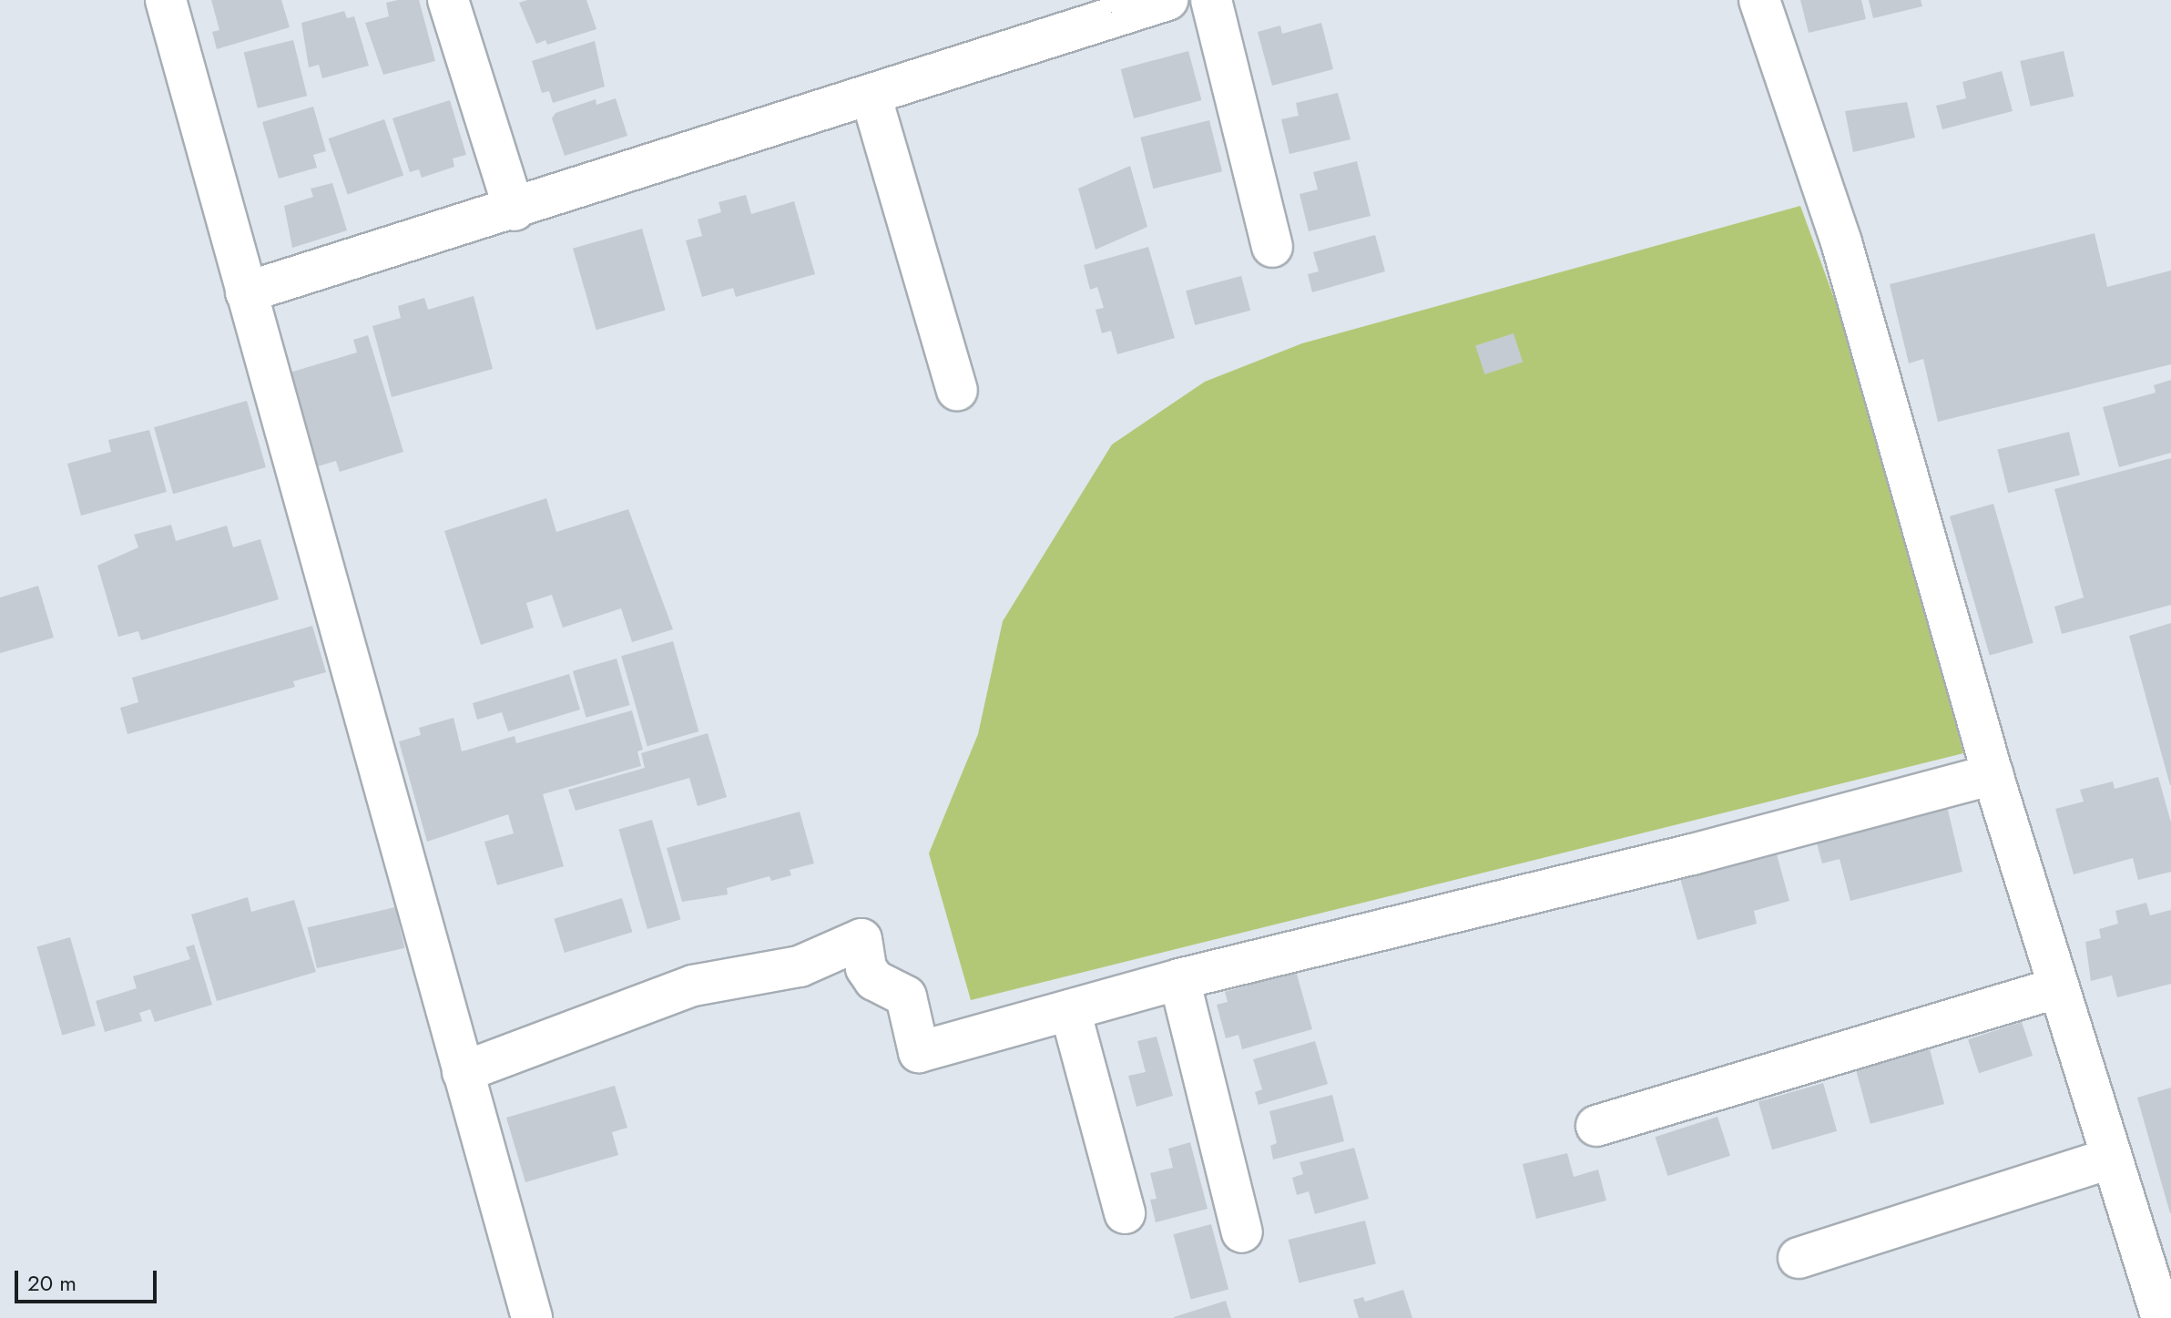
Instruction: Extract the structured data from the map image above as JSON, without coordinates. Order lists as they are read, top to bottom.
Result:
{
  "scale_bar": "20 m"
}
